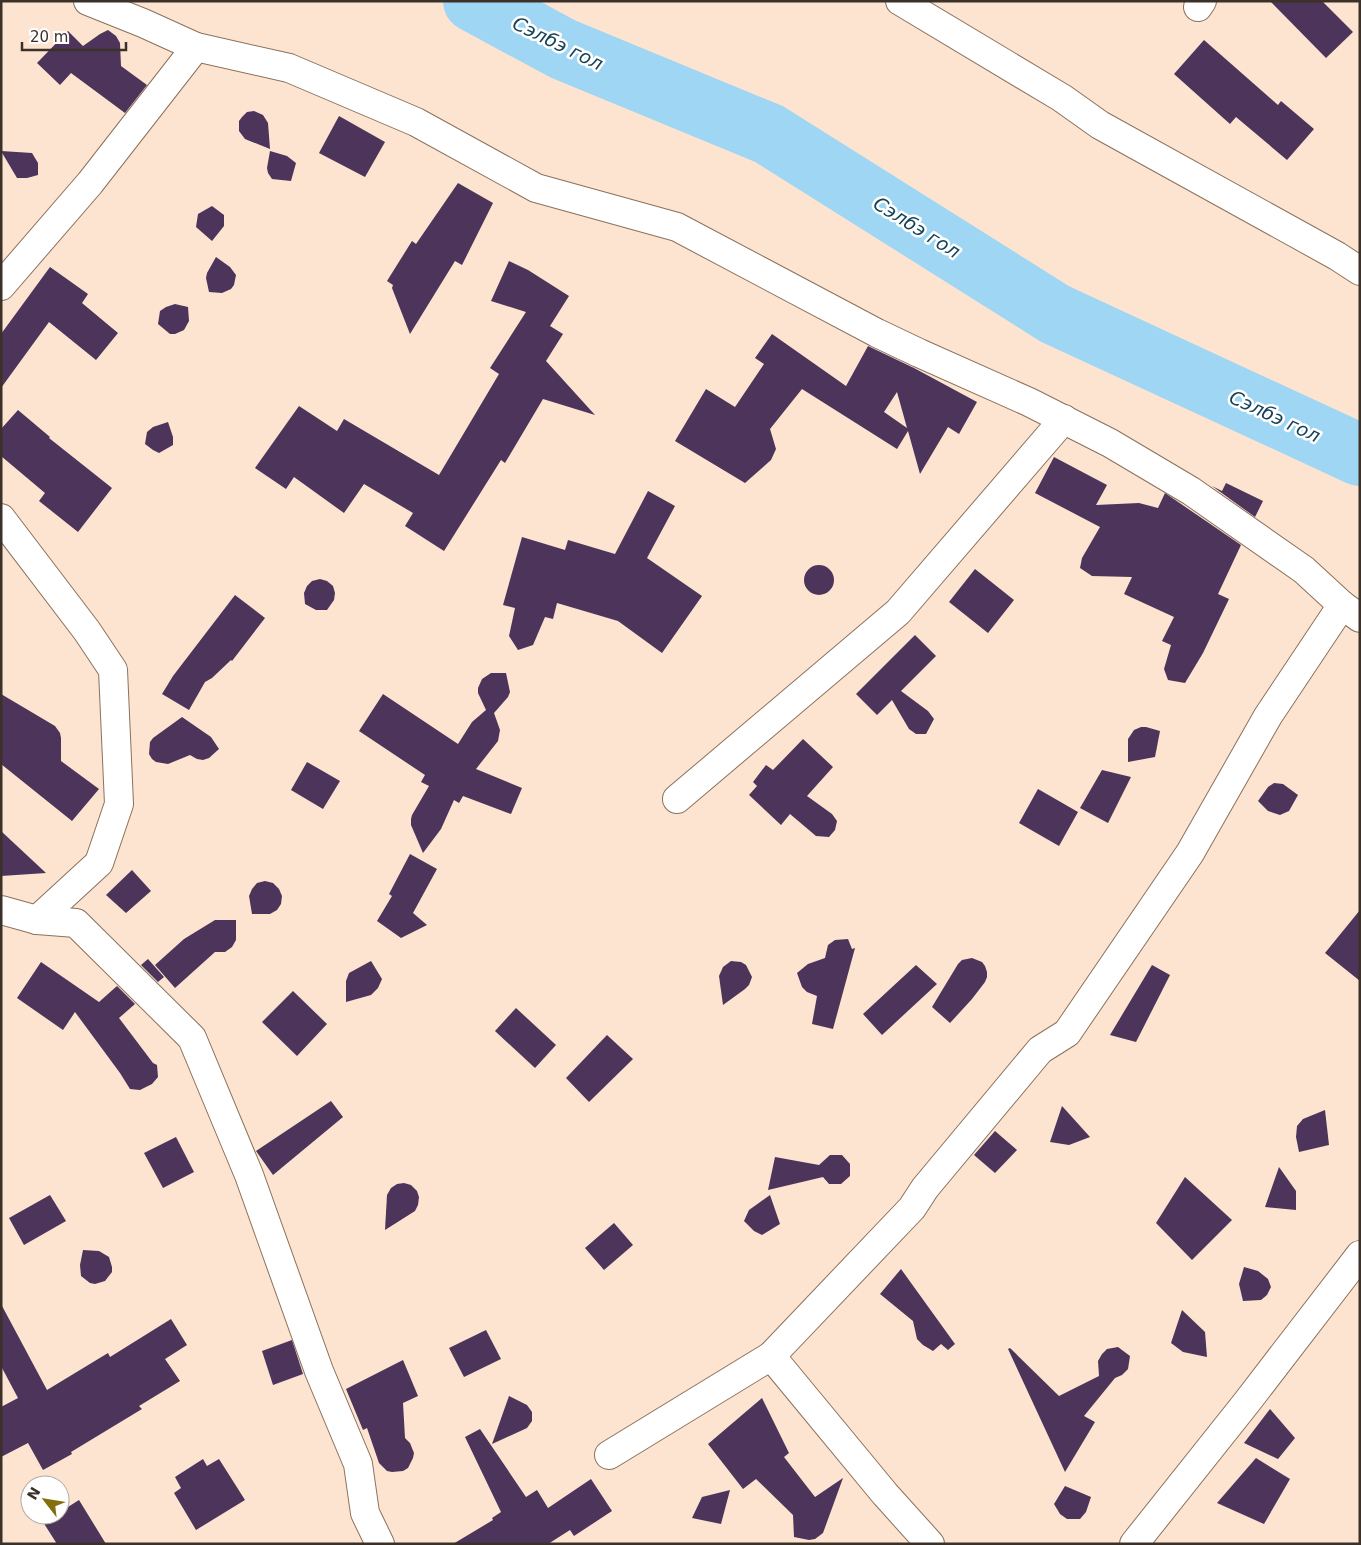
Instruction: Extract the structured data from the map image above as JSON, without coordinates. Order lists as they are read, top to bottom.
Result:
{
  "water": ["Сэлбэ гол"],
  "scale_bar": "20 m",
  "north": "top left"
}
